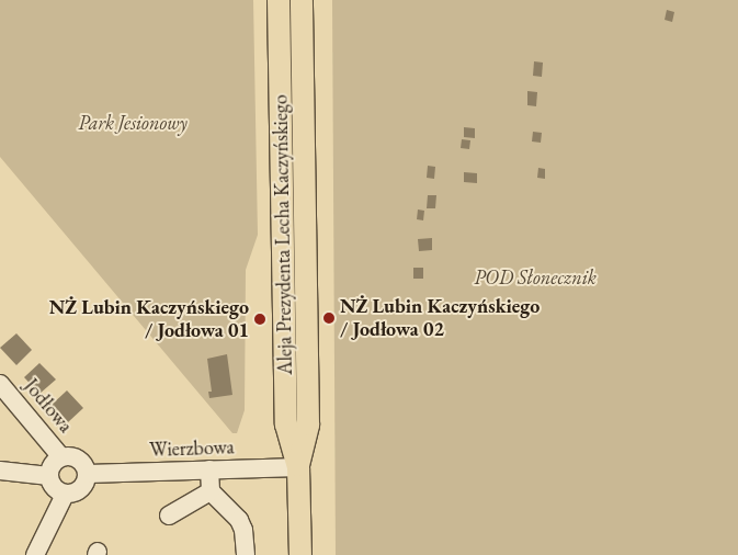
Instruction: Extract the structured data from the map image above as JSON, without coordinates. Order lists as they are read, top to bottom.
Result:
{
  "streets": {
    "main road": ["Aleja Prezydenta Lecha Kaczyńskiego"],
    "street": ["Jodłowa", "Wierzbowa"]
  },
  "crossings": [
    ["Aleja Prezydenta Lecha Kaczyńskiego", "Wierzbowa"],
    ["Jodłowa", "Wierzbowa"]
  ],
  "parks": ["Park Jesionowy", "POD Słonecznik"],
  "places": ["NŻ Lubin Kaczyńskiego / Jodłowa 02", "NŻ Lubin Kaczyńskiego / Jodłowa 01"]
}
